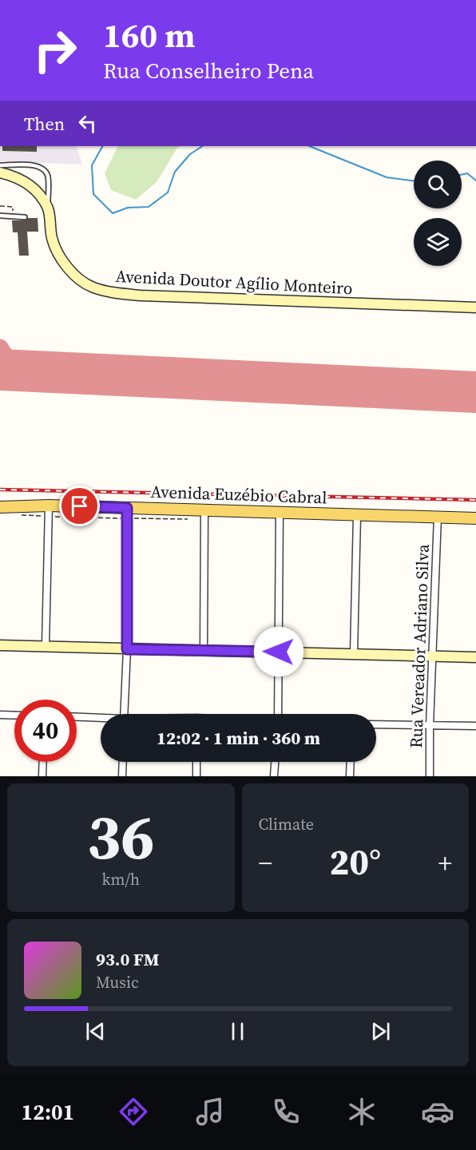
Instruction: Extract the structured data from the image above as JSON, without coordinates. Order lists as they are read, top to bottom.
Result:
{
  "streets": {
    "main road": ["Avenida Euzébio Cabral"],
    "street": ["Avenida Doutor Agílio Monteiro", "Rua Vereador Adriano Silva"]
  },
  "crossings": [
    ["Avenida Euzébio Cabral", "Rua Vereador Adriano Silva"]
  ],
  "page": {
    "turn": ["160 m", "Rua Conselheiro Pena"],
    "then": "Then",
    "limit": "40",
    "trip": "12:02 · 1 min · 360 m",
    "tile": [
      ["36", "km/h"],
      "Climate"
    ],
    "heat": ["−", "20°", "+"],
    "song": ["93.0 FM", "Music"],
    "tabs": "12:01"
  }
}
